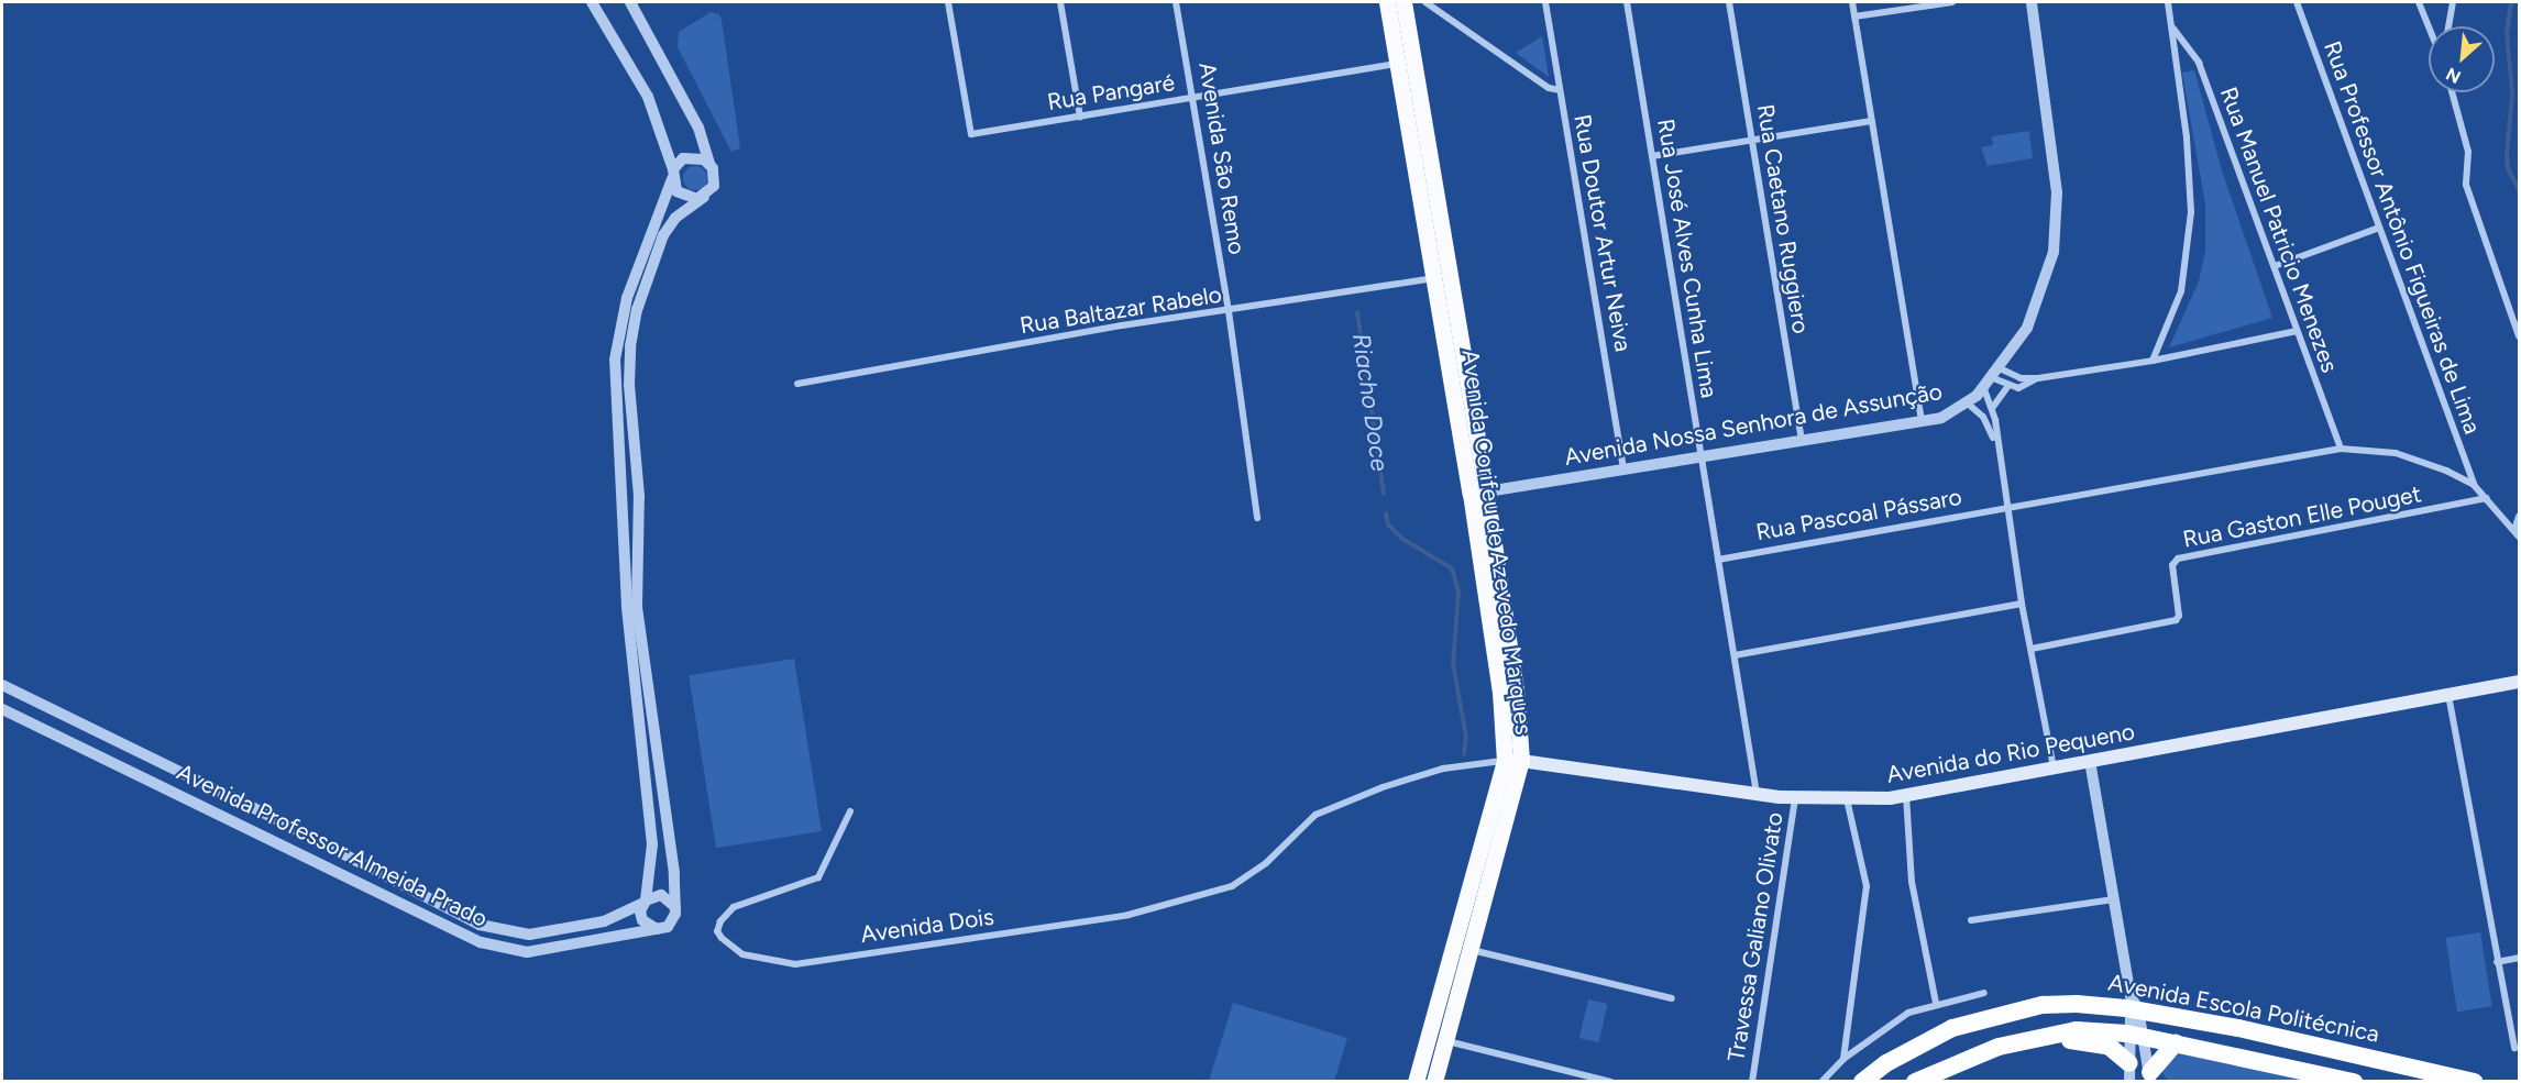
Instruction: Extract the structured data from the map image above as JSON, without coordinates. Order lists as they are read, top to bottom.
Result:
{
  "streets": {
    "highway": ["Avenida Escola Politécnica"],
    "main road": ["Avenida Corifeu de Azevedo Marques", "Avenida do Rio Pequeno"],
    "street": [
      "Rua Pangaré",
      "Avenida São Remo",
      "Rua Caetano Ruggiero",
      "Rua Manuel Patricio Menezes",
      "Rua Doutor Artur Neiva",
      "Rua Professor Antônio Figueiras de Lima",
      "Rua José Alves Cunha Lima",
      "Rua Baltazar Rabelo",
      "Avenida Nossa Senhora de Assunção",
      "Rua Pascoal Pássaro",
      "Rua Gaston Elle Pouget",
      "Avenida Professor Almeida Prado",
      "Avenida Dois",
      "Travessa Galiano Olivato"
    ]
  },
  "crossings": [
    ["Rua Pangaré", "Avenida São Remo"],
    ["Rua Pangaré", "Avenida Corifeu de Azevedo Marques"],
    ["Avenida São Remo", "Rua Baltazar Rabelo"],
    ["Rua Caetano Ruggiero", "Avenida Nossa Senhora de Assunção"],
    ["Rua Manuel Patricio Menezes", "Rua Pascoal Pássaro"],
    ["Rua Doutor Artur Neiva", "Avenida Nossa Senhora de Assunção"],
    ["Rua Professor Antônio Figueiras de Lima", "Rua Pascoal Pássaro"],
    ["Rua José Alves Cunha Lima", "Avenida Nossa Senhora de Assunção"],
    ["Rua José Alves Cunha Lima", "Rua Pascoal Pássaro"],
    ["Rua José Alves Cunha Lima", "Avenida do Rio Pequeno"],
    ["Rua Baltazar Rabelo", "Avenida Corifeu de Azevedo Marques"],
    ["Avenida Nossa Senhora de Assunção", "Avenida Corifeu de Azevedo Marques"],
    ["Avenida Corifeu de Azevedo Marques", "Avenida do Rio Pequeno"],
    ["Avenida Corifeu de Azevedo Marques", "Avenida Dois"],
    ["Avenida do Rio Pequeno", "Avenida Dois"],
    ["Avenida do Rio Pequeno", "Travessa Galiano Olivato"]
  ],
  "water": ["Riacho Doce"],
  "north": "bottom left"
}
